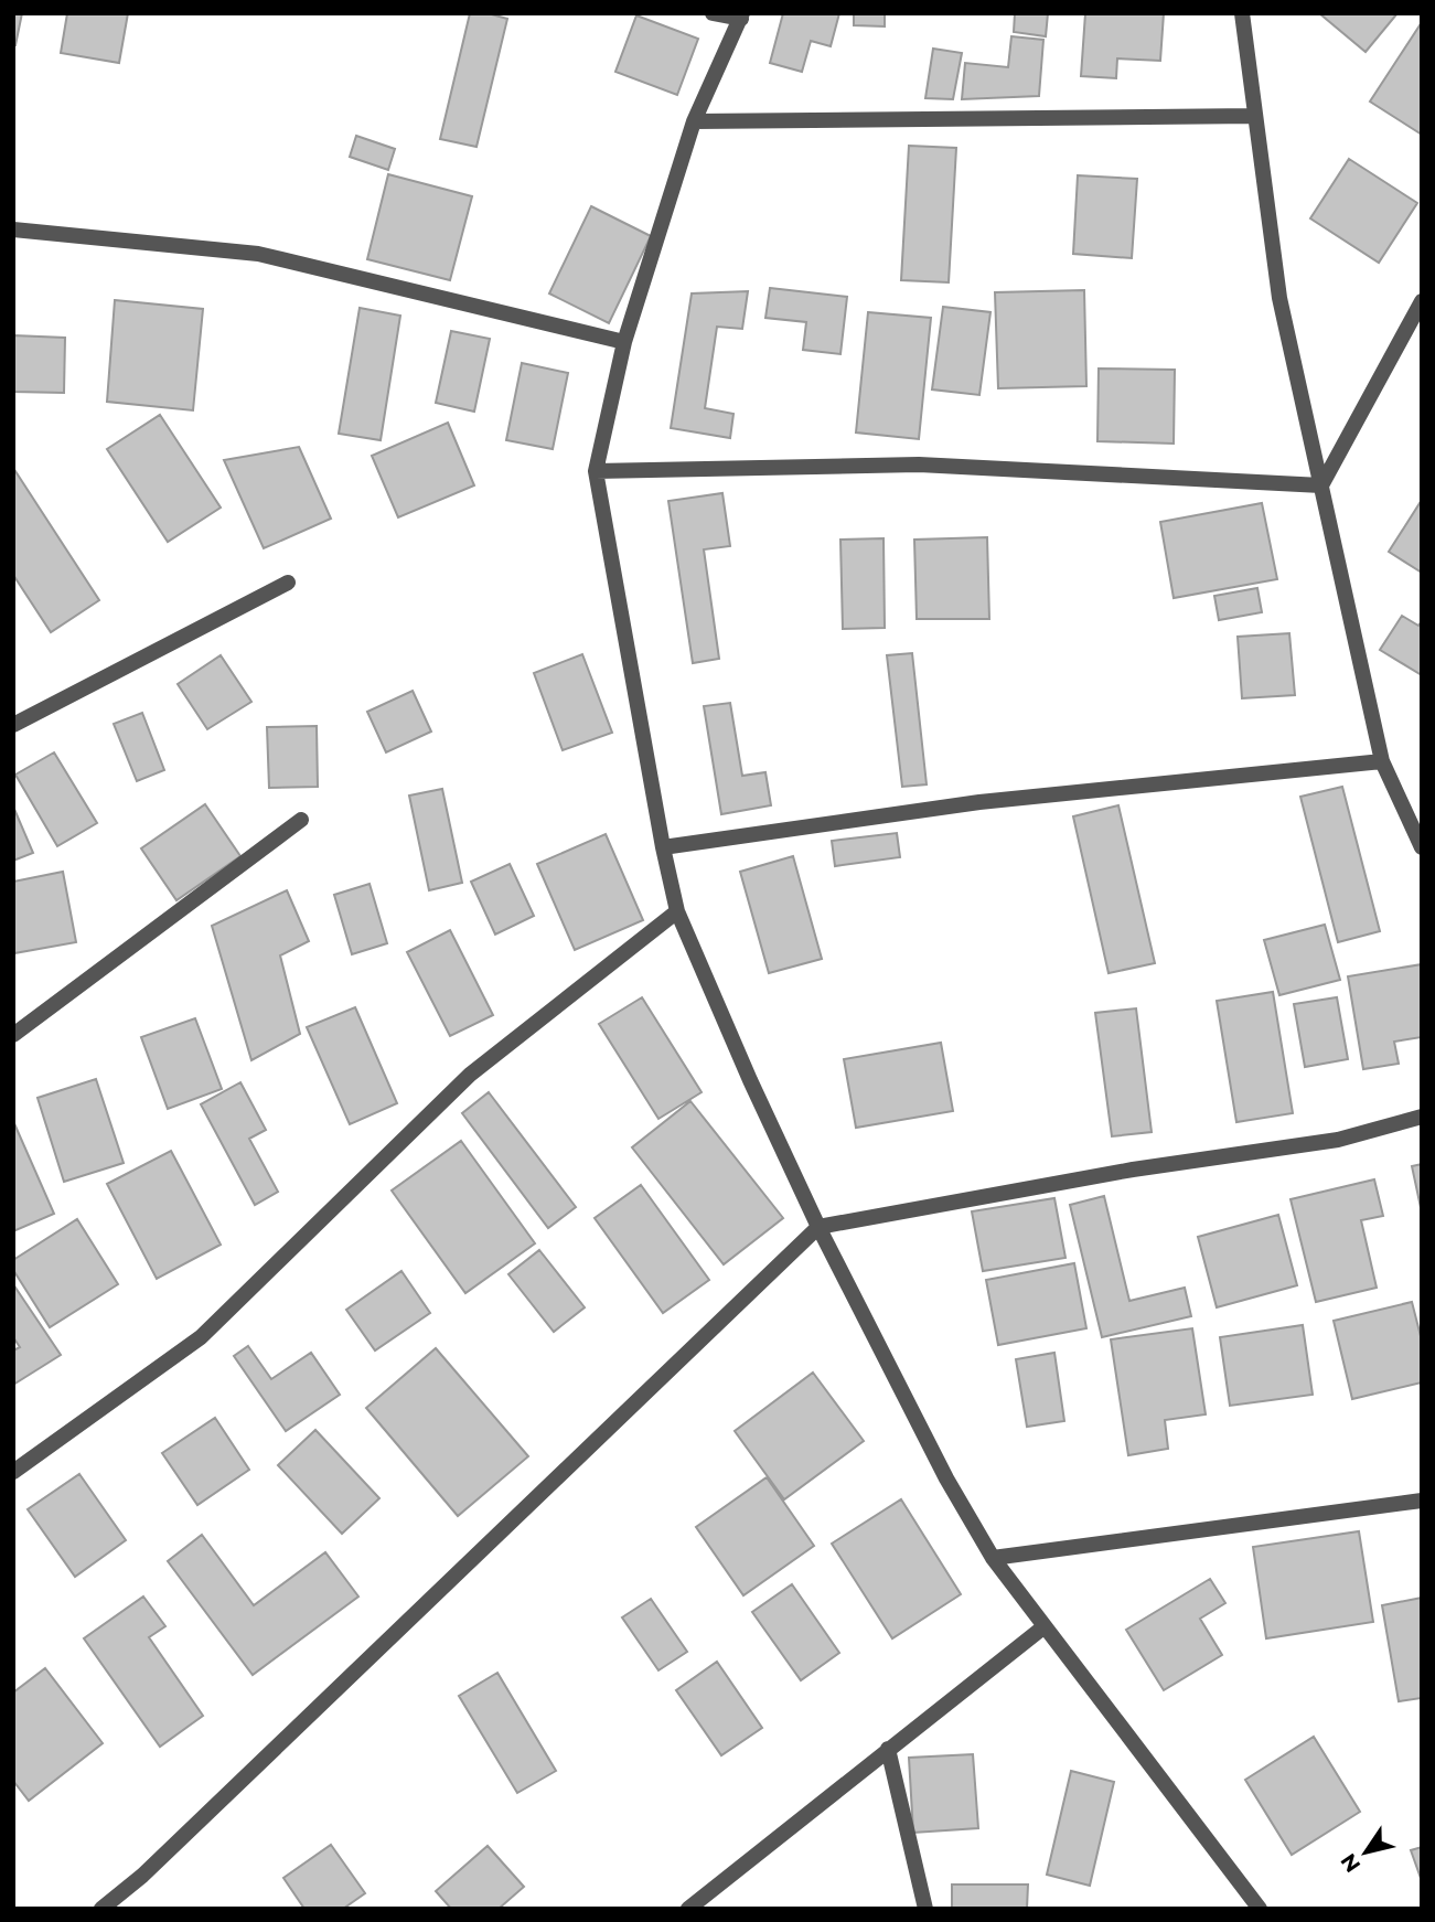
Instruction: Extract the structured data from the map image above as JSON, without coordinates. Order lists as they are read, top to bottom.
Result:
{
  "north": "bottom left"
}
